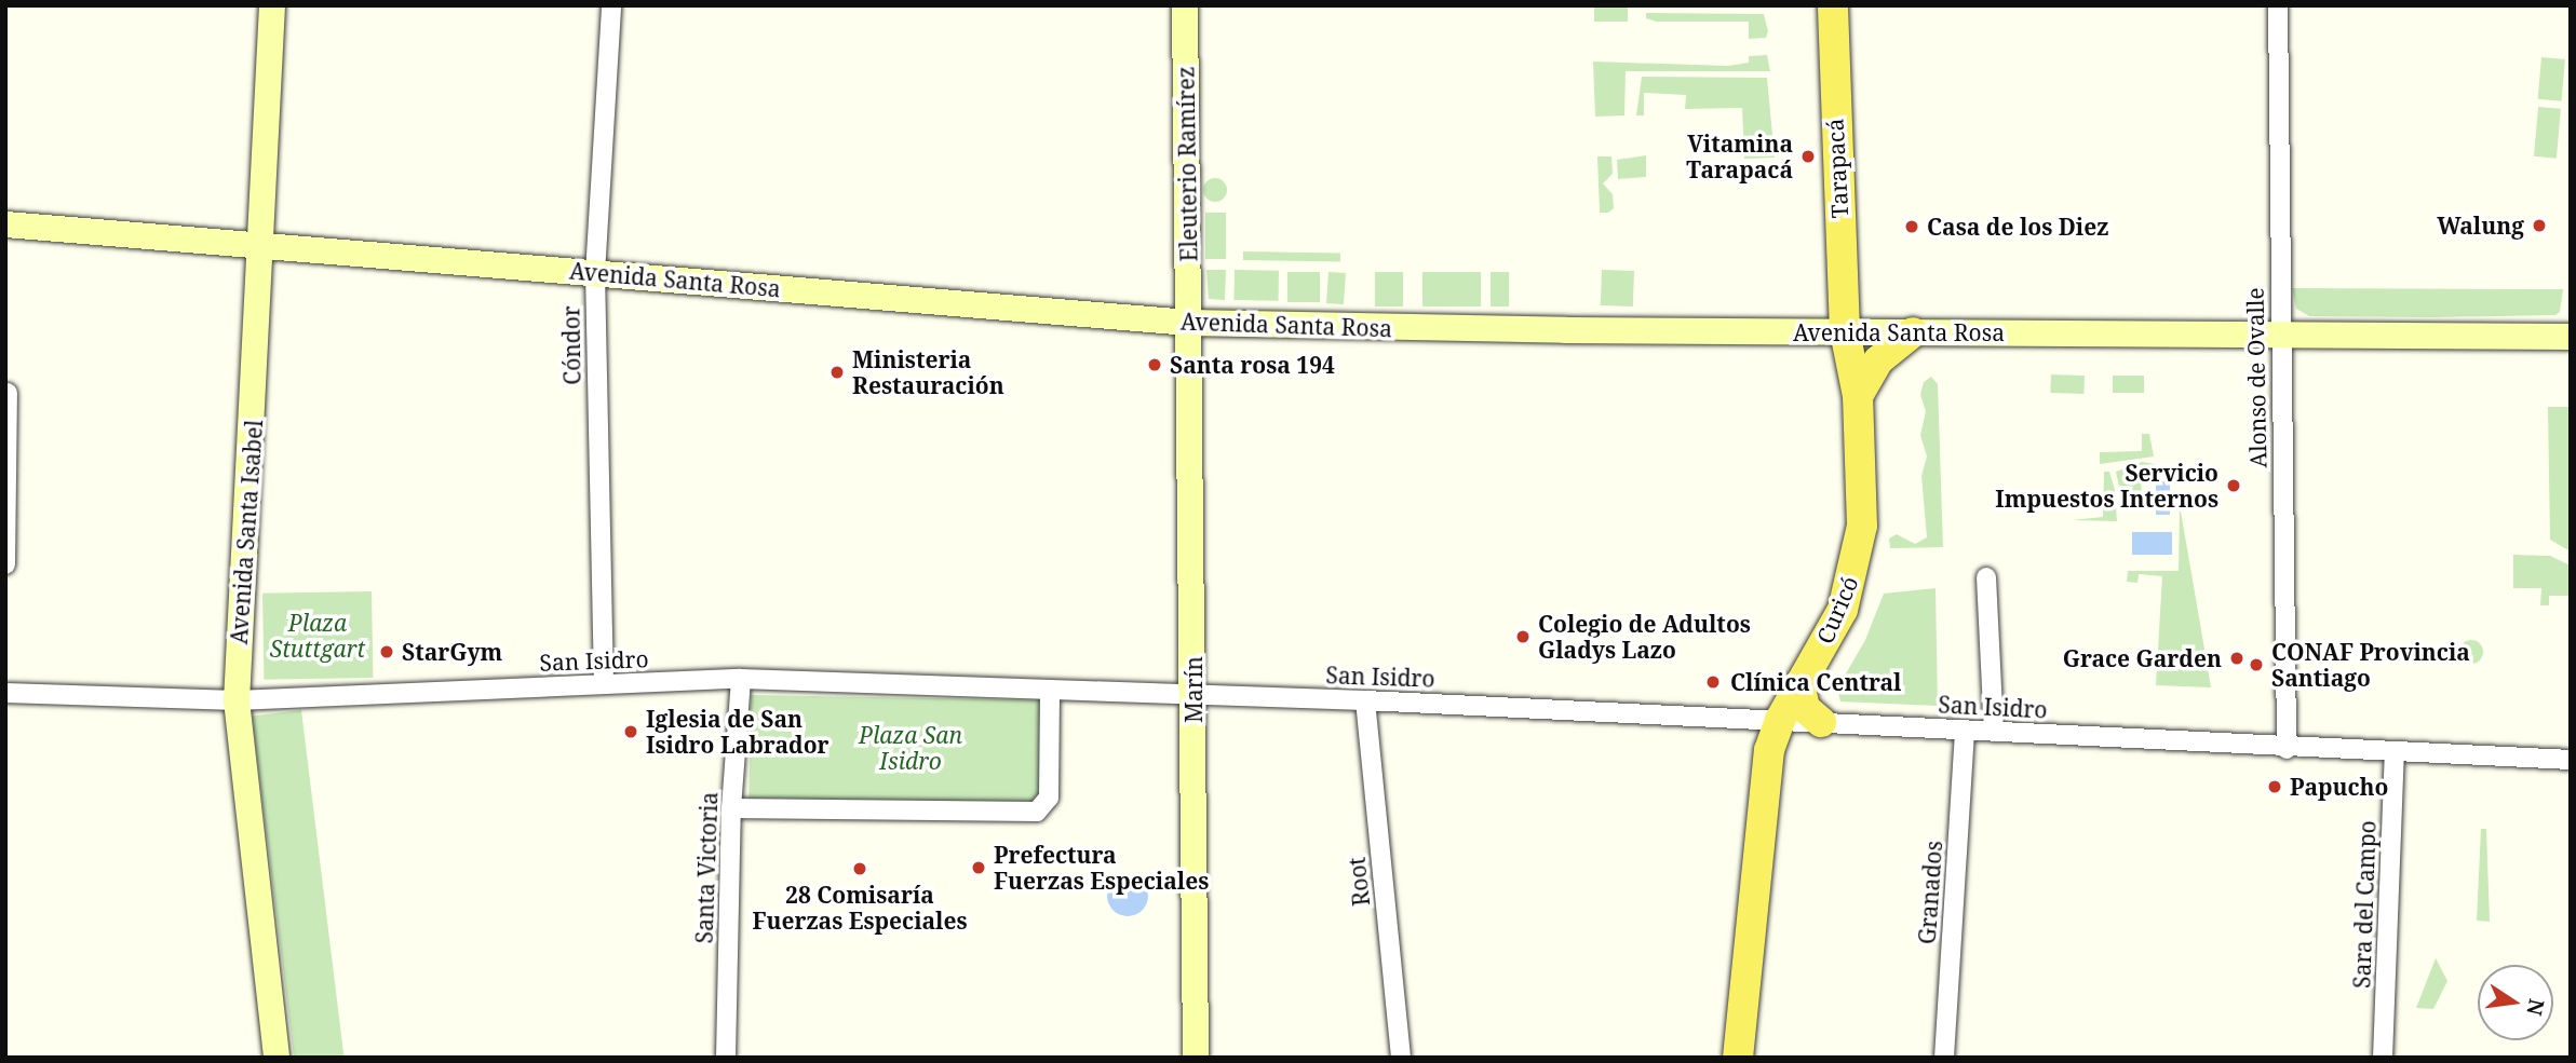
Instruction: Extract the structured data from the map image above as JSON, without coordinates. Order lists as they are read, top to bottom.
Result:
{
  "streets": {
    "main road": [
      "Eleuterio Ramírez",
      "Tarapacá",
      "Avenida Santa Rosa",
      "Avenida Santa Isabel",
      "Curicó",
      "Marín"
    ],
    "street": [
      "Cóndor",
      "Alonso de Ovalle",
      "San Isidro",
      "Santa Victoria",
      "Root",
      "Granados",
      "Sara del Campo"
    ]
  },
  "crossings": [
    ["Eleuterio Ramírez", "Avenida Santa Rosa"],
    ["Eleuterio Ramírez", "Marín"],
    ["Tarapacá", "Avenida Santa Rosa"],
    ["Tarapacá", "Curicó"],
    ["Avenida Santa Rosa", "Cóndor"],
    ["Avenida Santa Rosa", "Alonso de Ovalle"],
    ["Avenida Santa Rosa", "Avenida Santa Isabel"],
    ["Avenida Santa Rosa", "Curicó"],
    ["Avenida Santa Rosa", "Marín"],
    ["Cóndor", "San Isidro"],
    ["Alonso de Ovalle", "San Isidro"],
    ["Avenida Santa Isabel", "San Isidro"],
    ["Curicó", "San Isidro"],
    ["San Isidro", "Marín"],
    ["San Isidro", "Santa Victoria"],
    ["San Isidro", "Root"],
    ["San Isidro", "Granados"],
    ["San Isidro", "Sara del Campo"]
  ],
  "parks": ["Plaza Stuttgart", "Plaza San Isidro"],
  "places": [
    "Vitamina Tarapacá",
    "Walung",
    "Casa de los Diez",
    "Santa rosa 194",
    "Ministeria Restauración",
    "Servicio Impuestos Internos",
    "Colegio de Adultos Gladys Lazo",
    "StarGym",
    "Grace Garden",
    "CONAF Provincia Santiago",
    "Clínica Central",
    "Iglesia de San Isidro Labrador",
    "Papucho",
    "Prefectura Fuerzas Especiales",
    "28 Comisaría Fuerzas Especiales"
  ],
  "north": "right"
}
